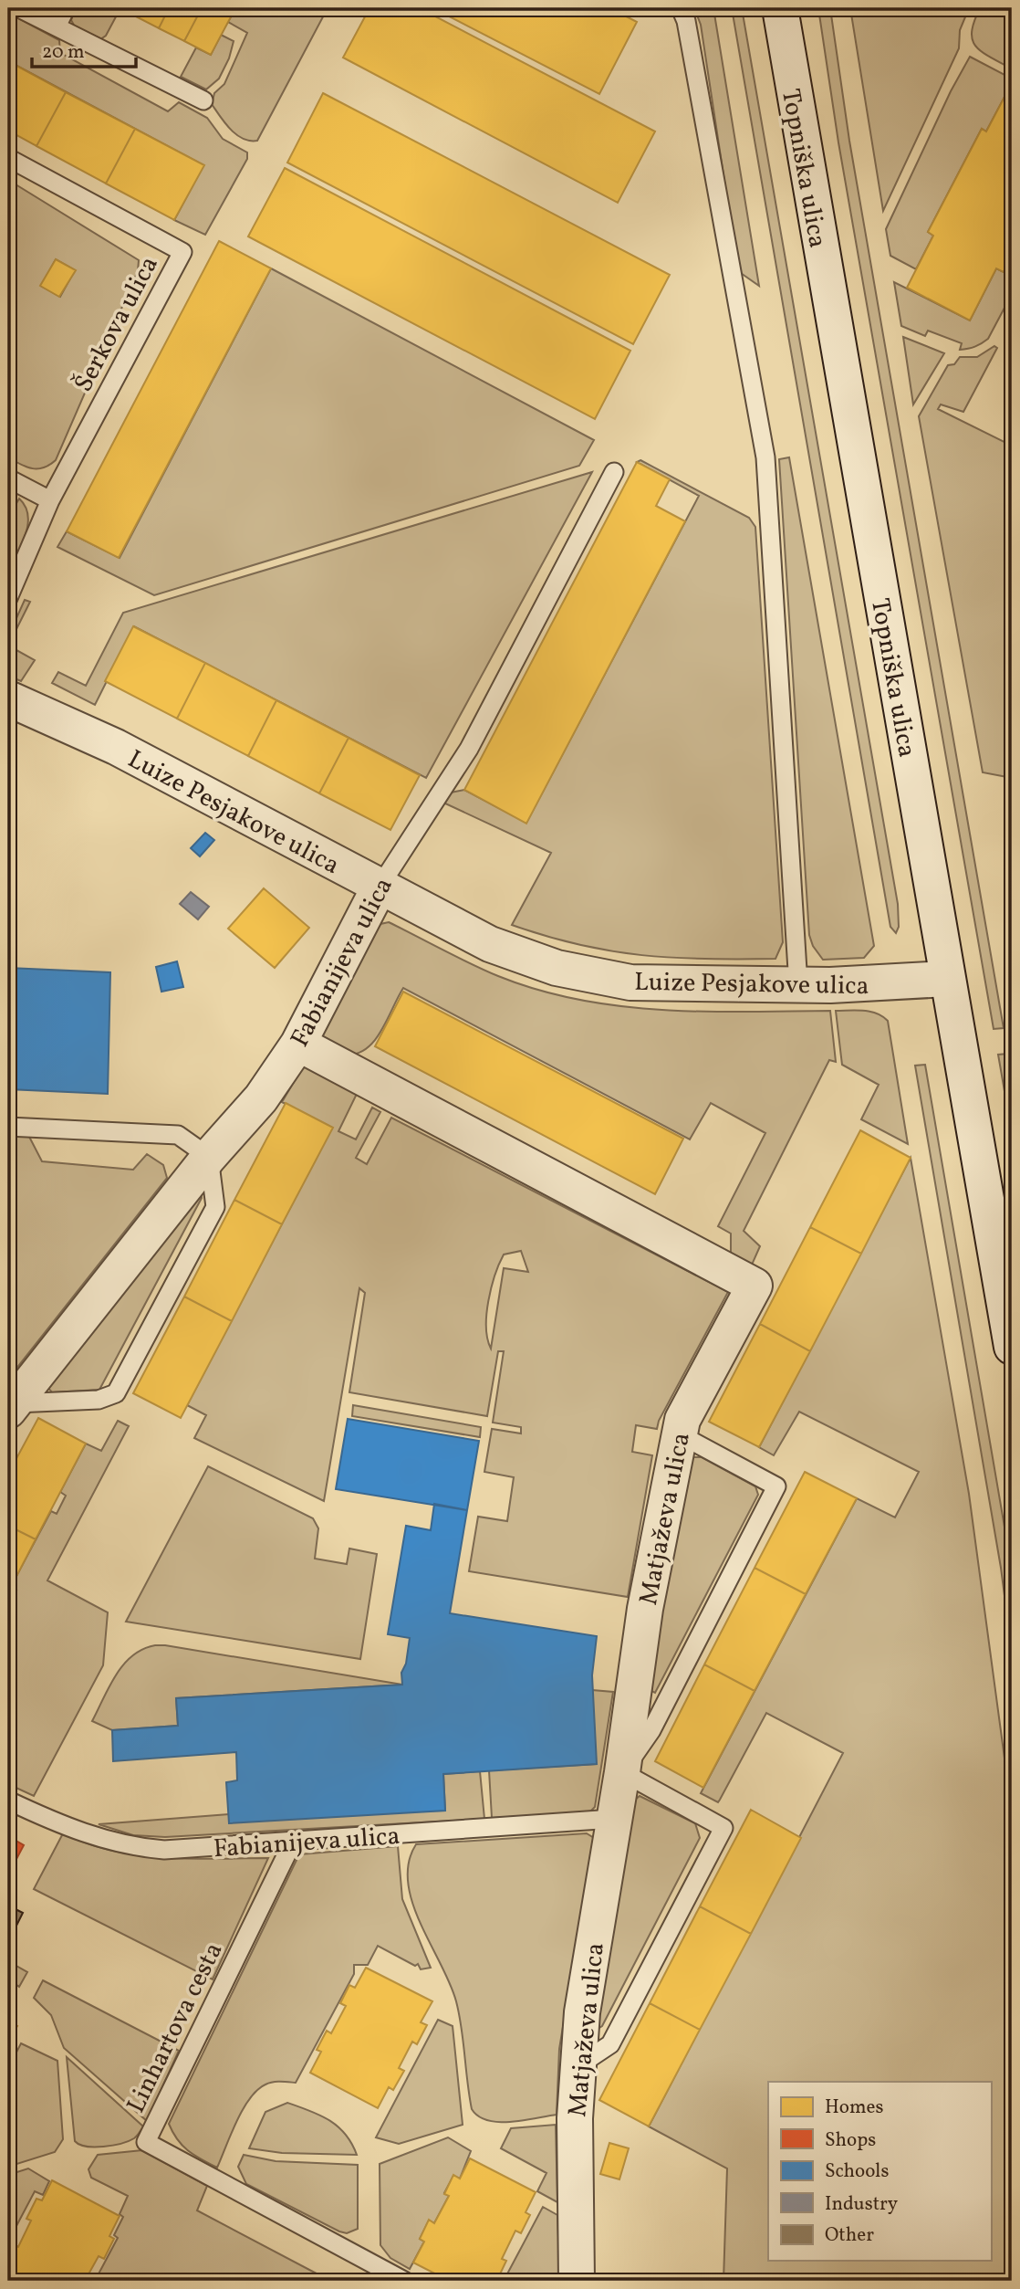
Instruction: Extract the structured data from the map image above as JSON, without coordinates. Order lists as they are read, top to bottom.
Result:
{
  "streets": {
    "street": [
      "Topniška ulica",
      "Luize Pesjakove ulica",
      "Fabianijeva ulica",
      "Matjaževa ulica"
    ],
    "lane": ["Šerkova ulica", "Linhartova cesta"]
  },
  "crossings": [
    ["Topniška ulica", "Luize Pesjakove ulica"],
    ["Luize Pesjakove ulica", "Fabianijeva ulica"],
    ["Fabianijeva ulica", "Matjaževa ulica"],
    ["Fabianijeva ulica", "Linhartova cesta"]
  ],
  "legend": [
    "Homes",
    "Shops",
    "Schools",
    "Industry",
    "Other"
  ],
  "scale_bar": "20 m"
}
